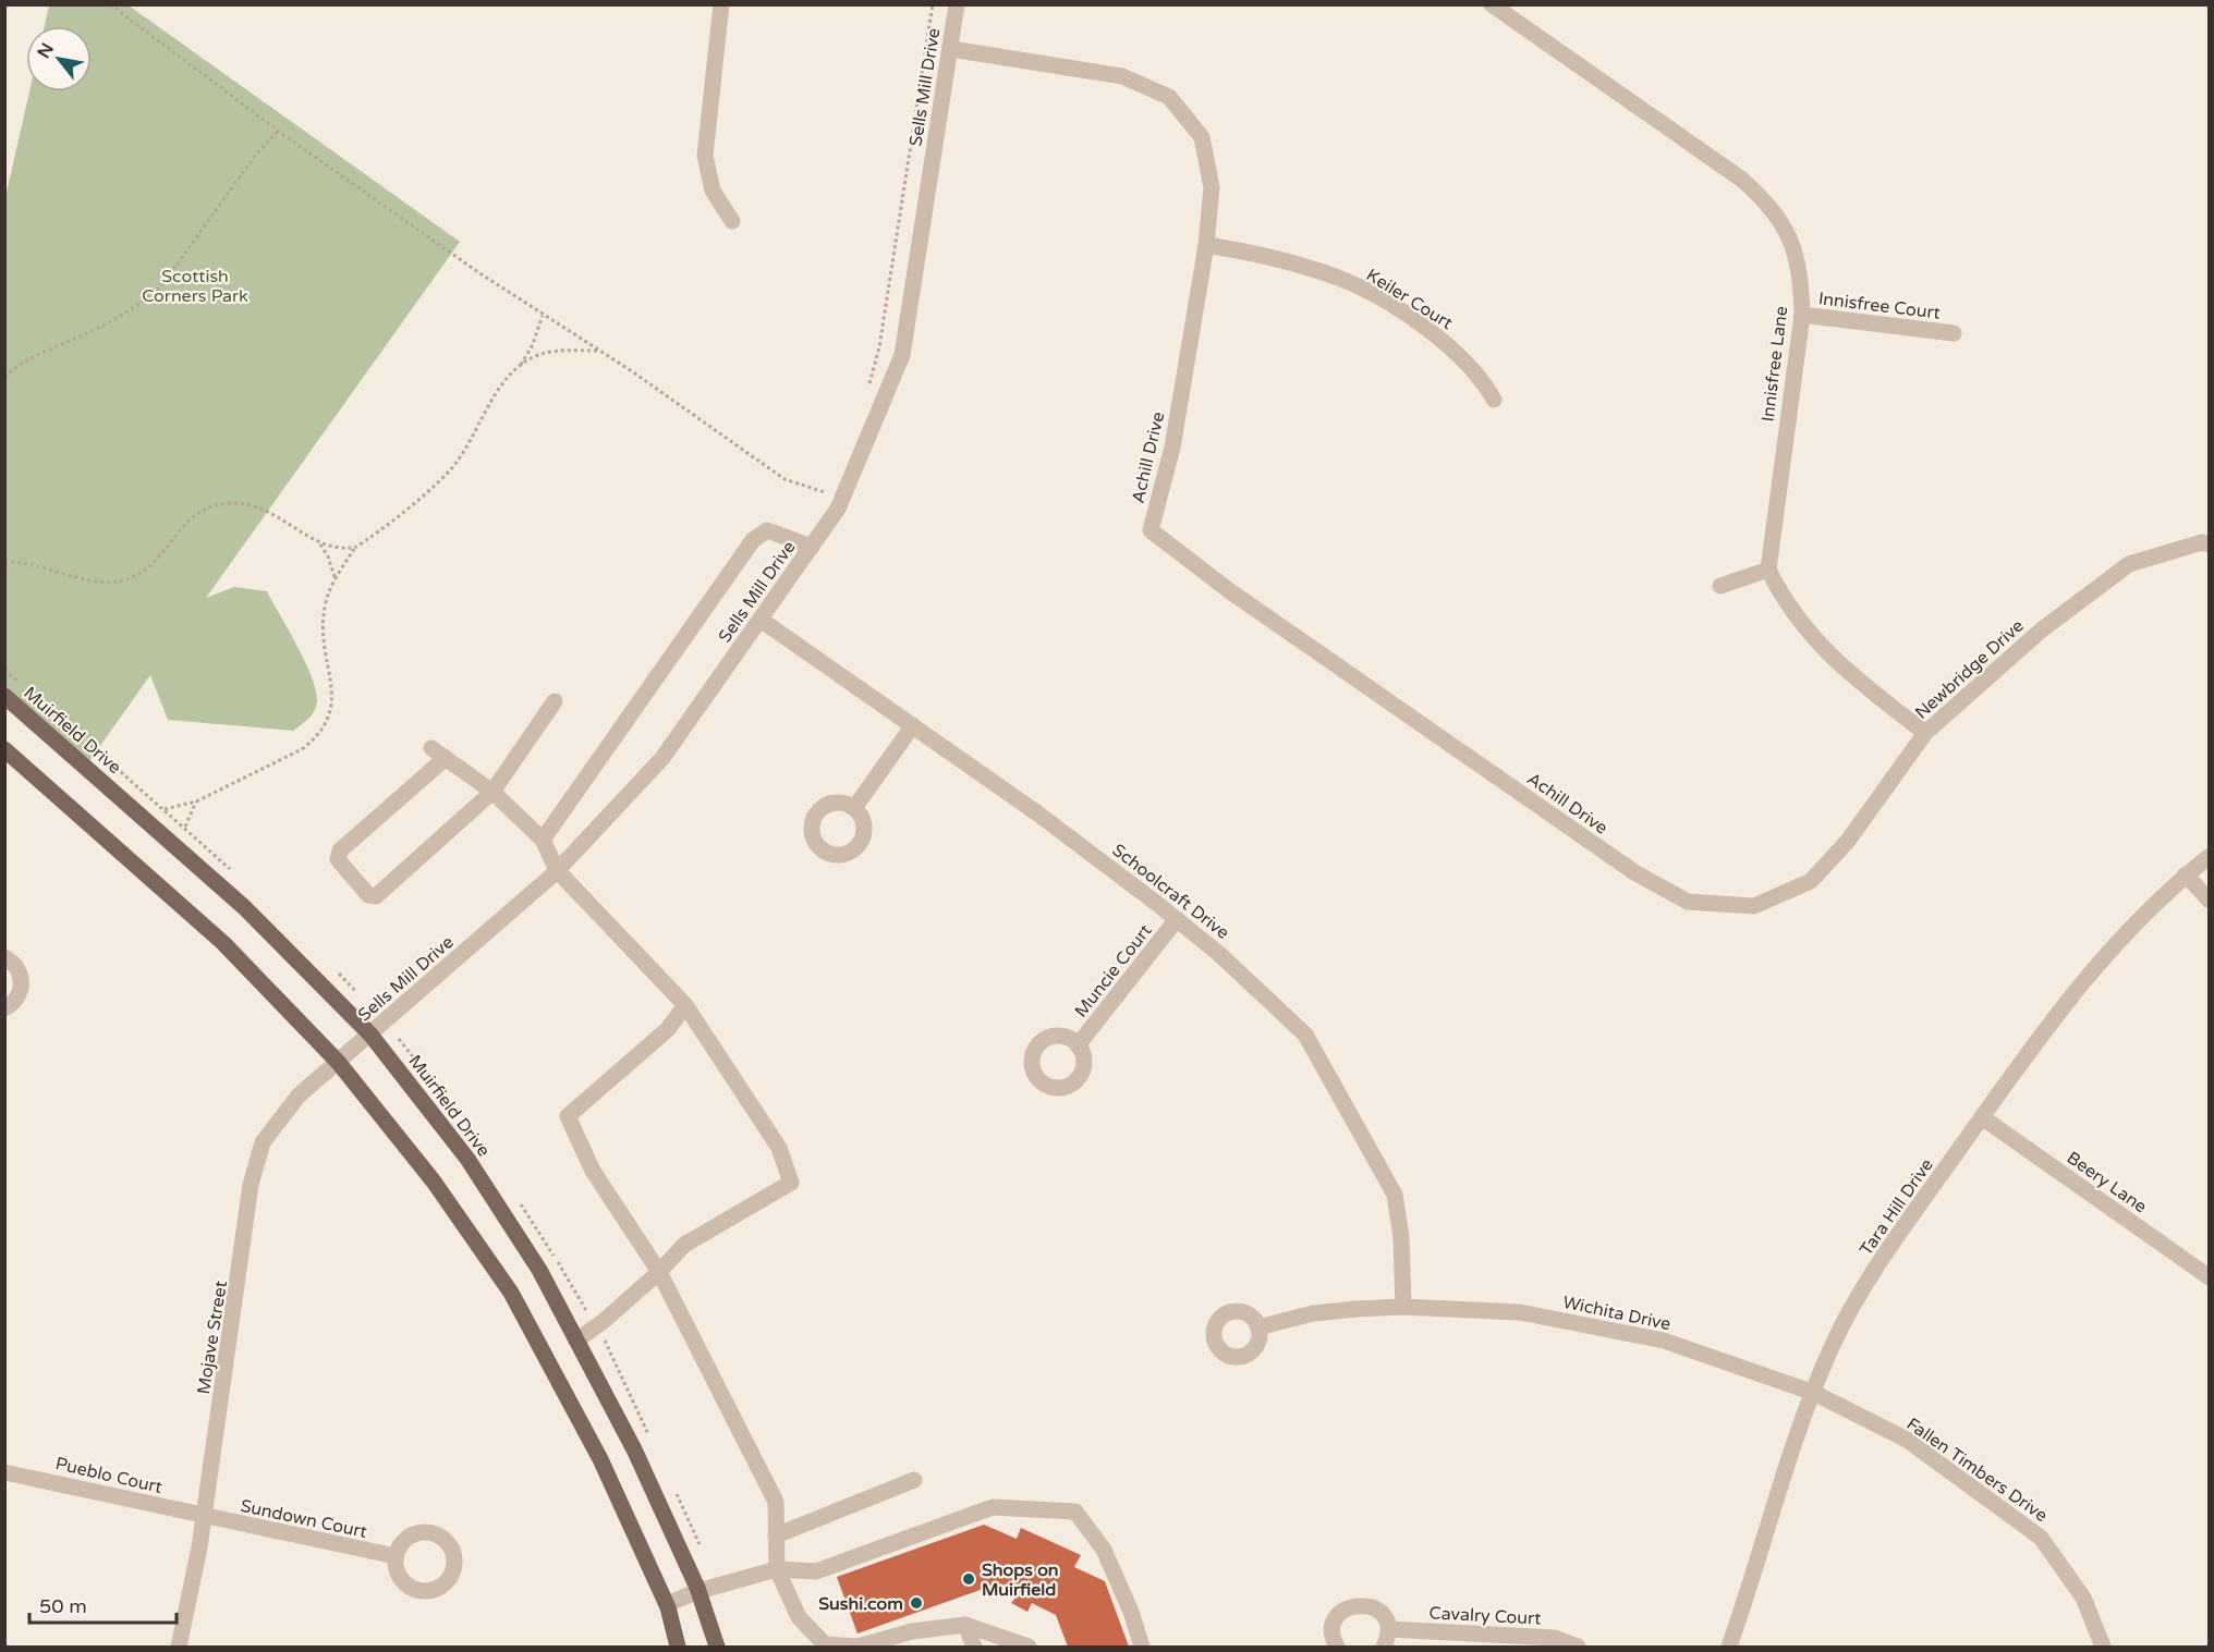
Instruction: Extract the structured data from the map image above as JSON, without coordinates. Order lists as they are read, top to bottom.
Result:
{
  "streets": {
    "main road": ["Muirfield Drive"],
    "street": [
      "Sells Mill Drive",
      "Keiler Court",
      "Innisfree Court",
      "Innisfree Lane",
      "Achill Drive",
      "Newbridge Drive",
      "Schoolcraft Drive",
      "Muncie Court",
      "Beery Lane",
      "Tara Hill Drive",
      "Wichita Drive",
      "Mojave Street",
      "Fallen Timbers Drive",
      "Pueblo Court",
      "Sundown Court",
      "Cavalry Court"
    ]
  },
  "crossings": [
    ["Sells Mill Drive", "Achill Drive"],
    ["Sells Mill Drive", "Muirfield Drive"],
    ["Sells Mill Drive", "Schoolcraft Drive"],
    ["Sells Mill Drive", "Mojave Street"],
    ["Keiler Court", "Achill Drive"],
    ["Innisfree Court", "Innisfree Lane"],
    ["Achill Drive", "Newbridge Drive"],
    ["Schoolcraft Drive", "Muncie Court"],
    ["Schoolcraft Drive", "Wichita Drive"],
    ["Beery Lane", "Tara Hill Drive"],
    ["Tara Hill Drive", "Wichita Drive"],
    ["Tara Hill Drive", "Fallen Timbers Drive"],
    ["Wichita Drive", "Fallen Timbers Drive"],
    ["Mojave Street", "Pueblo Court"],
    ["Mojave Street", "Sundown Court"],
    ["Pueblo Court", "Sundown Court"]
  ],
  "parks": ["Scottish Corners Park"],
  "places": ["Shops on Muirfield", "Sushi.com"],
  "scale_bar": "50 m",
  "north": "top left"
}
